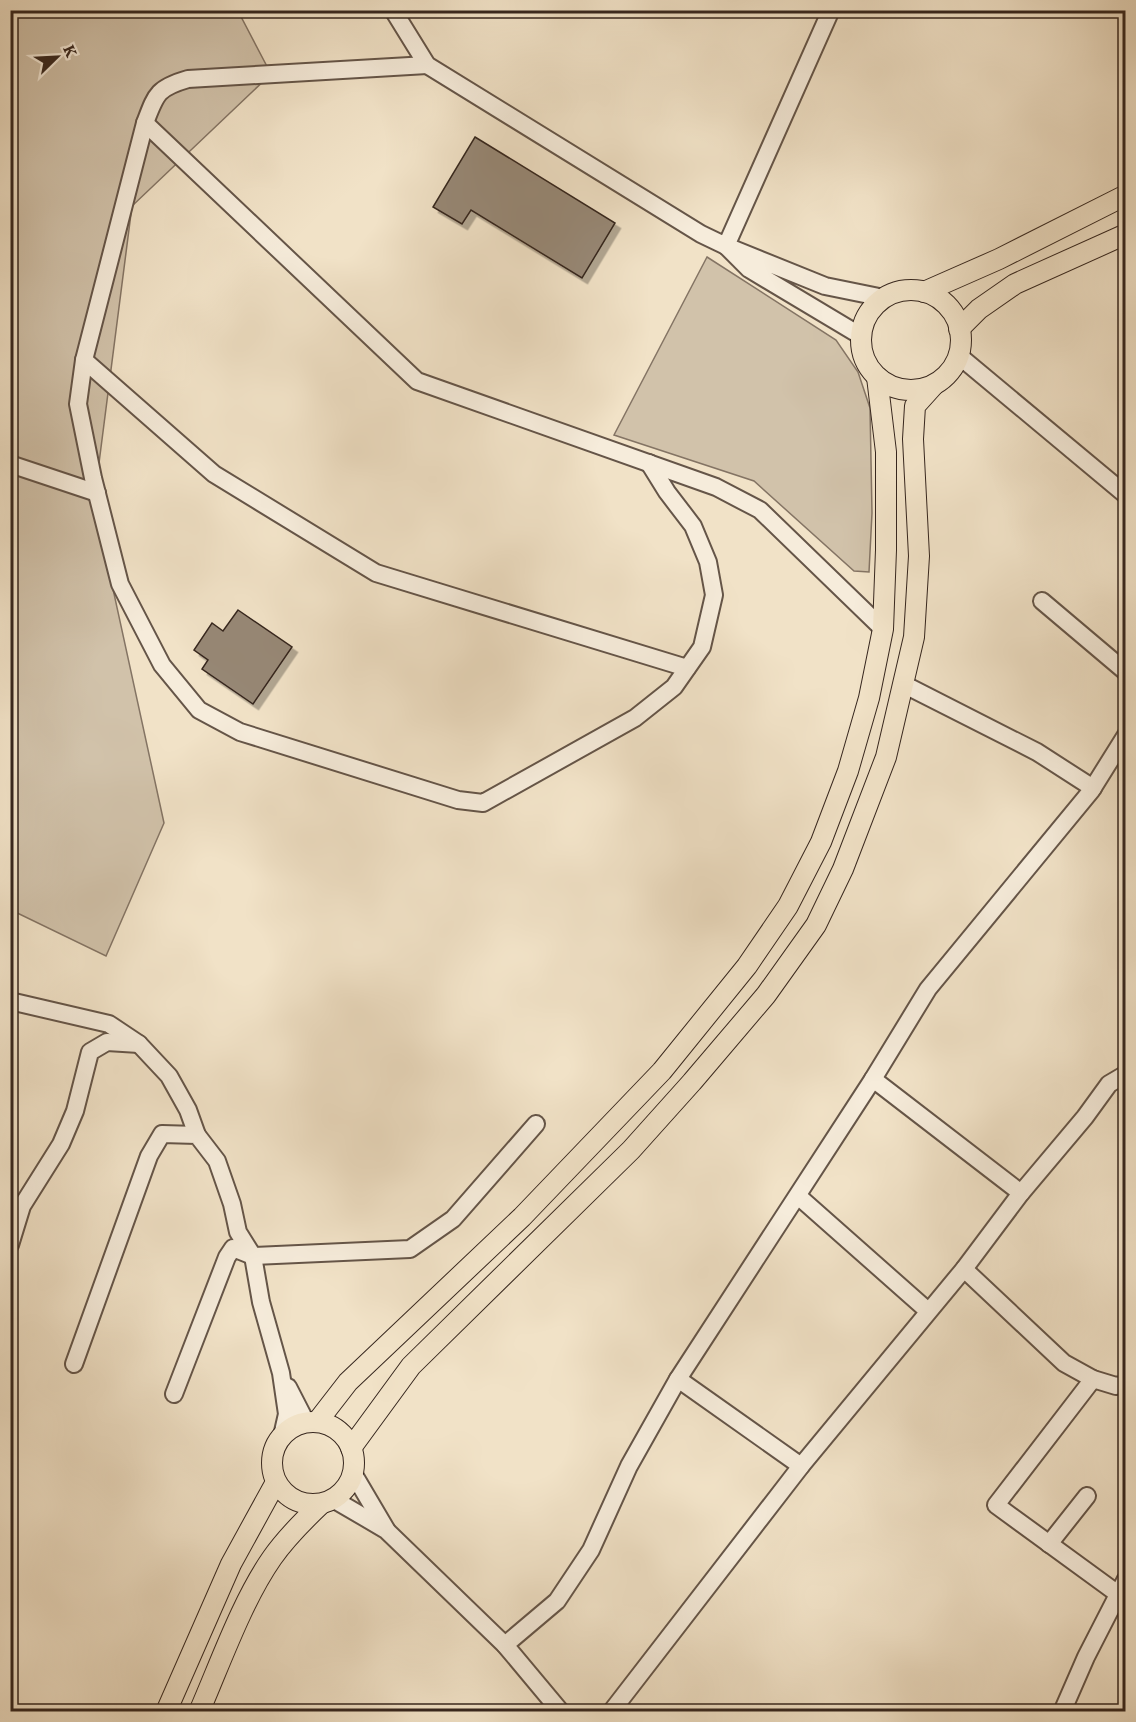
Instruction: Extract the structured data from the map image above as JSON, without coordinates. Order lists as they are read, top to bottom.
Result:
{
  "north": "top right"
}
